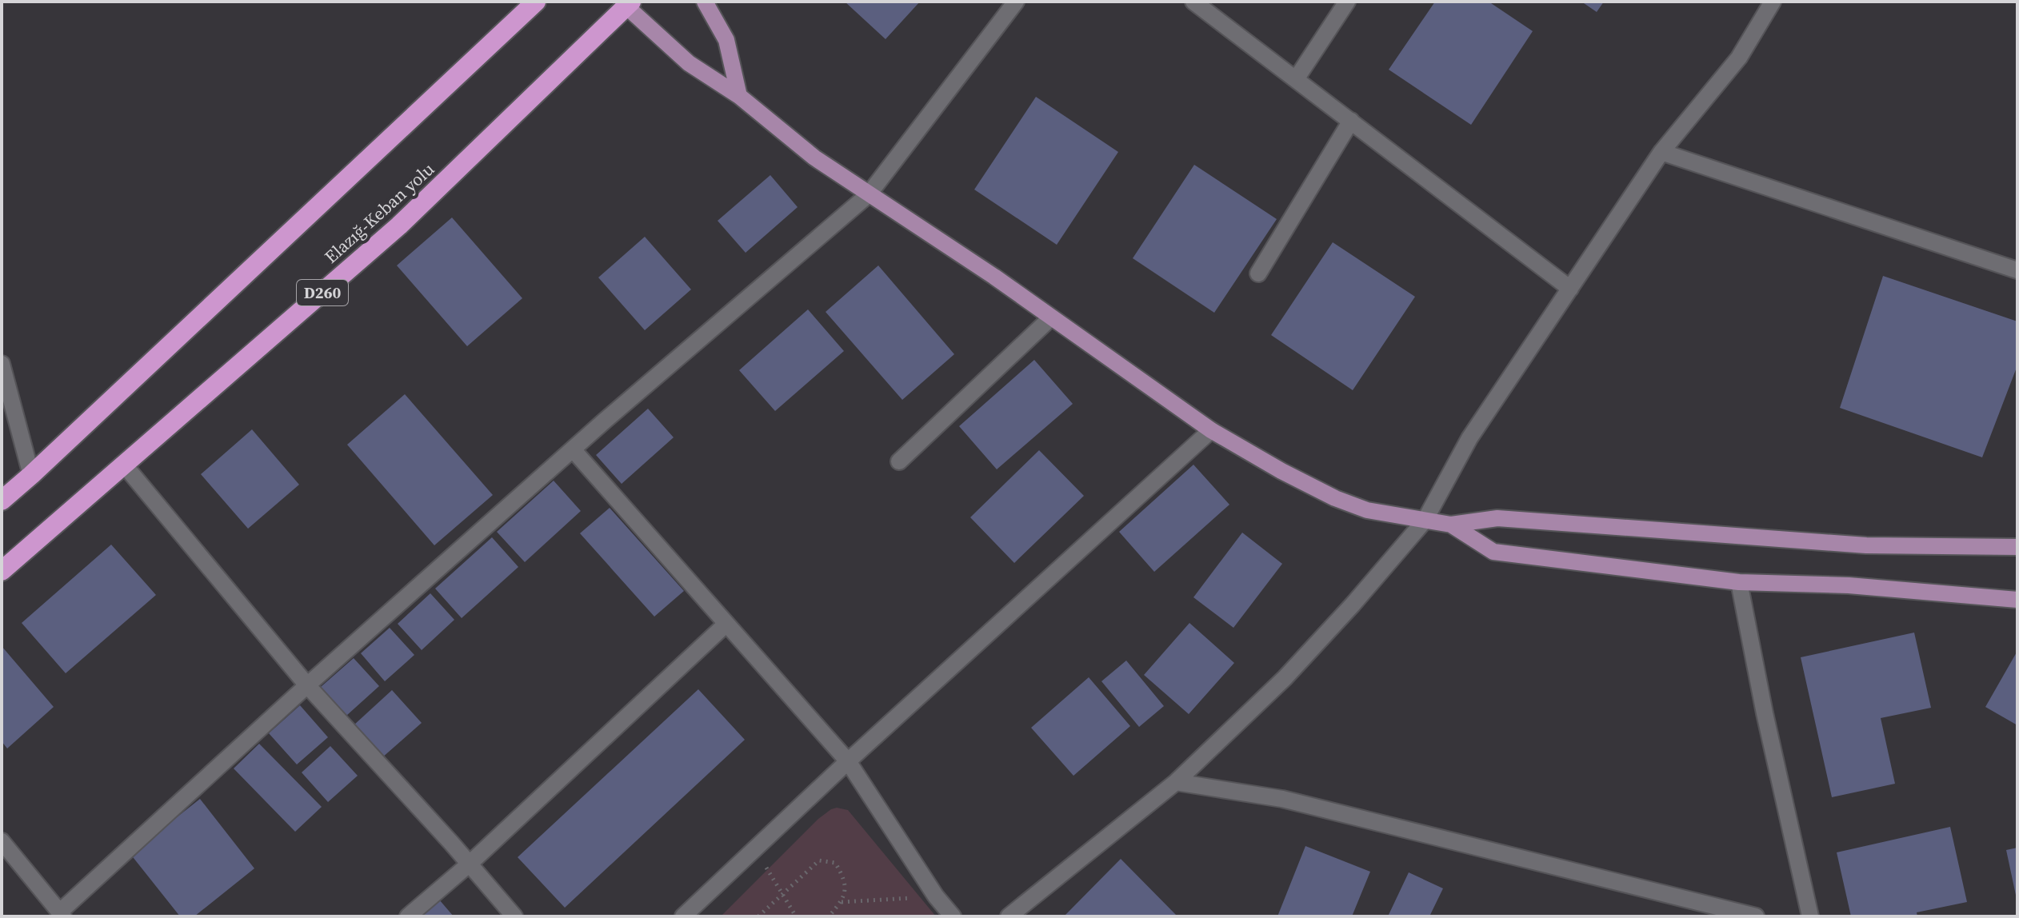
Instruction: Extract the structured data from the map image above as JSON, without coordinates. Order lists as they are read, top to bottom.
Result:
{
  "streets": {
    "highway": ["Elazığ-Keban yolu", "D260"]
  }
}
